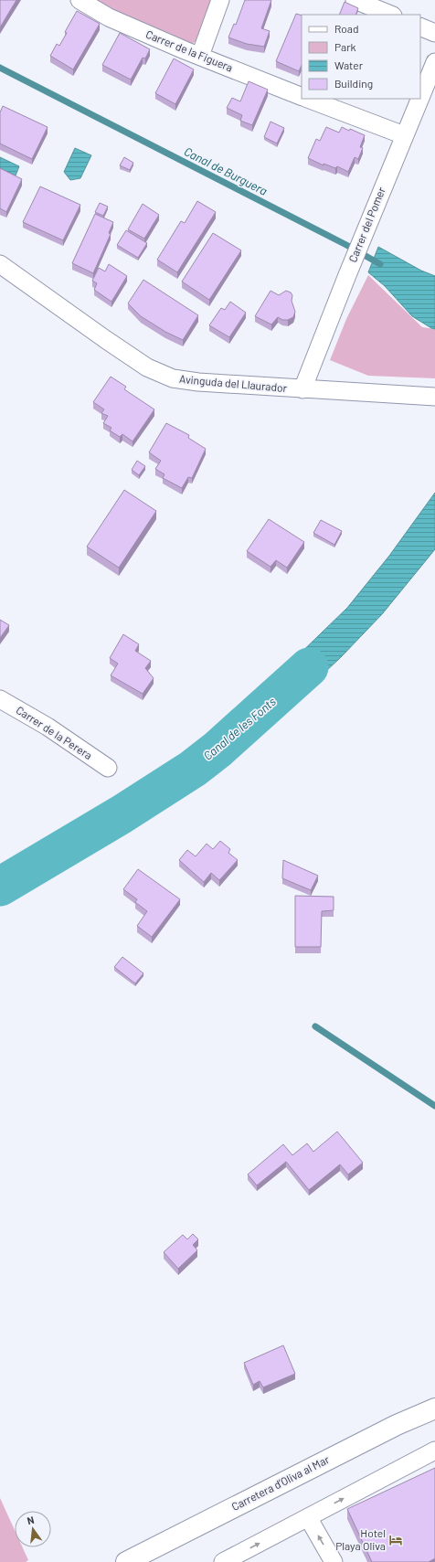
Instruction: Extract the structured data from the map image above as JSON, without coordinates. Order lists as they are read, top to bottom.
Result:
{
  "streets": {
    "street": [
      "Carrer de la Figuera",
      "Carrer del Pomer",
      "Avinguda del Llaurador",
      "Carrer de la Perera",
      "Carretera d’Oliva al Mar"
    ]
  },
  "crossings": [
    ["Carrer del Pomer", "Avinguda del Llaurador"]
  ],
  "water": ["Canal de Burguera", "Canal de les Fonts"],
  "places": {
    "hotel": ["Hotel Playa Oliva"]
  },
  "legend": [
    "Road",
    "Park",
    "Water",
    "Building"
  ],
  "north": "top"
}
